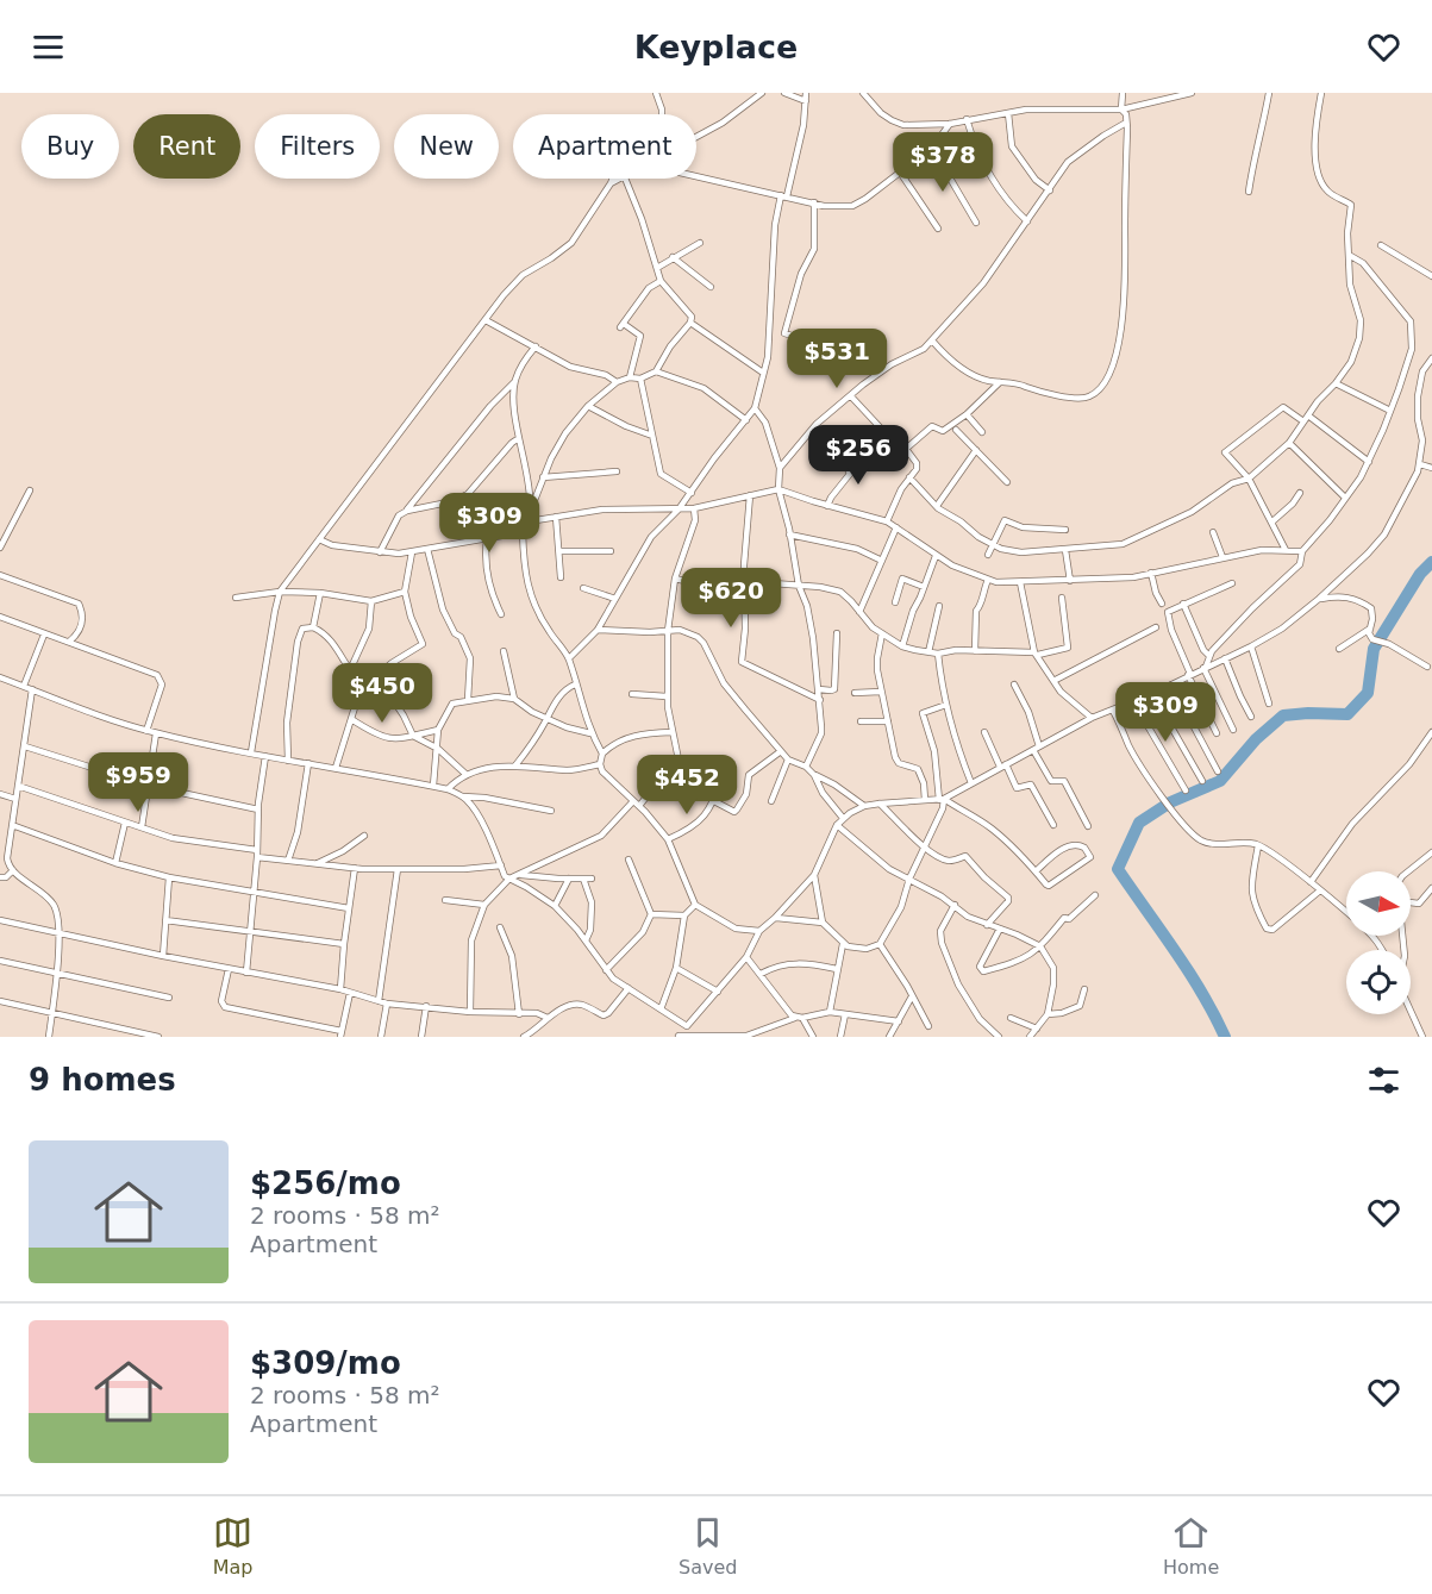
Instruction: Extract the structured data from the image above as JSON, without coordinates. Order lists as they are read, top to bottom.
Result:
{
  "north": "right",
  "page": {
    "header": "Keyplace",
    "chip": [
      "Buy",
      "Rent",
      "Filters",
      "New",
      "Apartment"
    ],
    "price": [
      "$378",
      "$531",
      "$256",
      "$309",
      "$620",
      "$450",
      "$309",
      "$959",
      "$452"
    ],
    "heading": "9 homes",
    "list": [
      {
        "name": "$256/mo",
        "note": "2 rooms · 58 m² · Apartment"
      },
      {
        "name": "$309/mo",
        "note": "2 rooms · 58 m² · Apartment"
      }
    ],
    "tabs": ["Map", "Saved", "Home"]
  }
}
